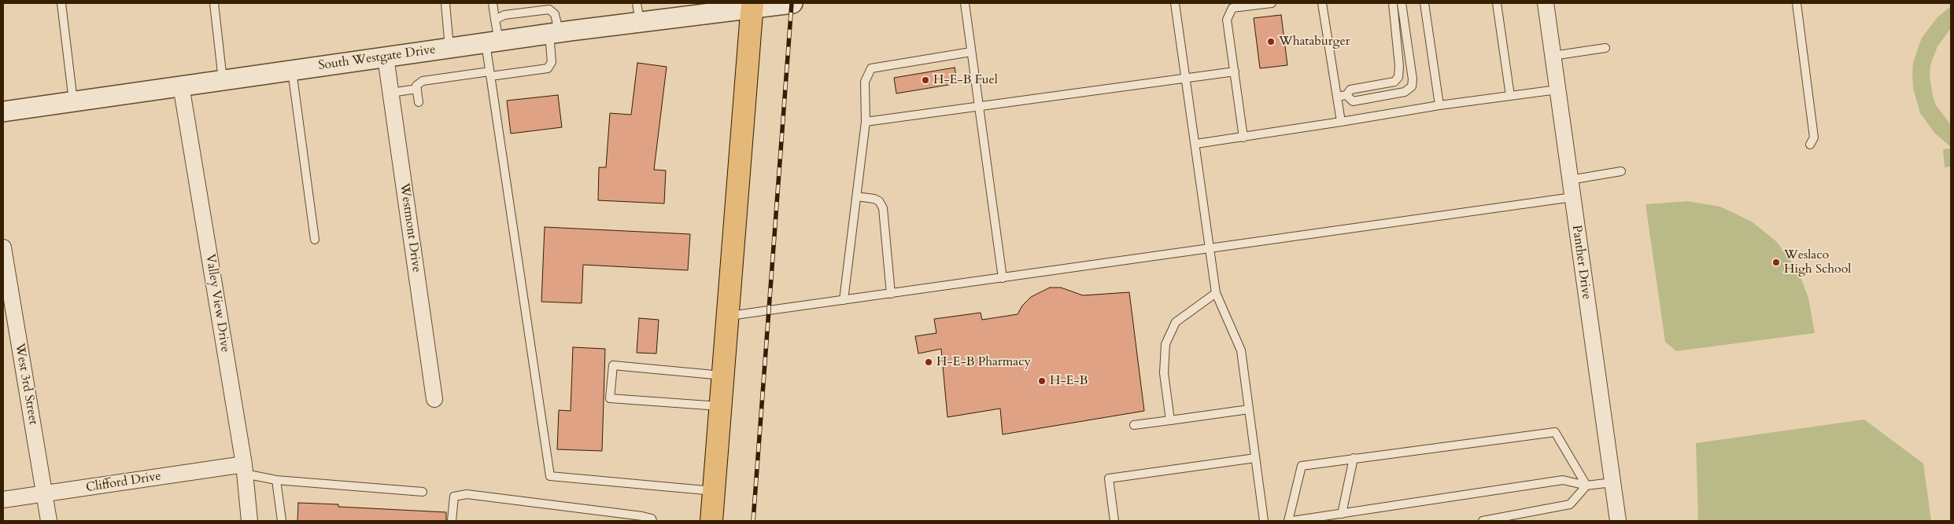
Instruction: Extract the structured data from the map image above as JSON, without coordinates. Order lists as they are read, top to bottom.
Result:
{
  "streets": {
    "street": [
      "South Westgate Drive",
      "Westmont Drive",
      "Panther Drive",
      "Valley View Drive",
      "West 3rd Street",
      "Clifford Drive"
    ]
  },
  "crossings": [
    ["South Westgate Drive", "Westmont Drive"],
    ["South Westgate Drive", "Valley View Drive"],
    ["Valley View Drive", "Clifford Drive"],
    ["West 3rd Street", "Clifford Drive"]
  ],
  "places": [
    "Whataburger",
    "H-E-B Fuel",
    "Weslaco High School",
    "H-E-B Pharmacy",
    "H-E-B"
  ]
}
